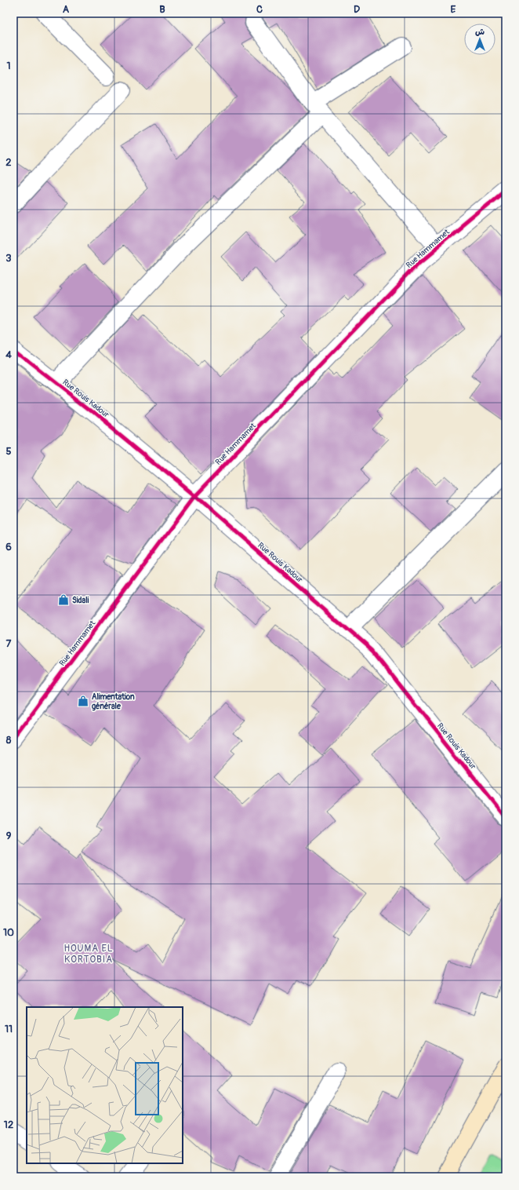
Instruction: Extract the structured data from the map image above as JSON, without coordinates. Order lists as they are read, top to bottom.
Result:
{
  "streets": {
    "street": ["Rue Hammamet", "Rue Rouis Kadour"]
  },
  "crossings": [
    ["Rue Hammamet", "Rue Rouis Kadour"]
  ],
  "districts": ["HOUMA EL KORTOBIA"],
  "places": {
    "shop": ["Sidali", "Alimentation générale"]
  },
  "north": "top",
  "grid": {
    "columns": [
      "A",
      "B",
      "C",
      "D",
      "E"
    ],
    "rows": [
      "1",
      "2",
      "3",
      "4",
      "5",
      "6",
      "7",
      "8",
      "9",
      "10",
      "11",
      "12"
    ]
  }
}
